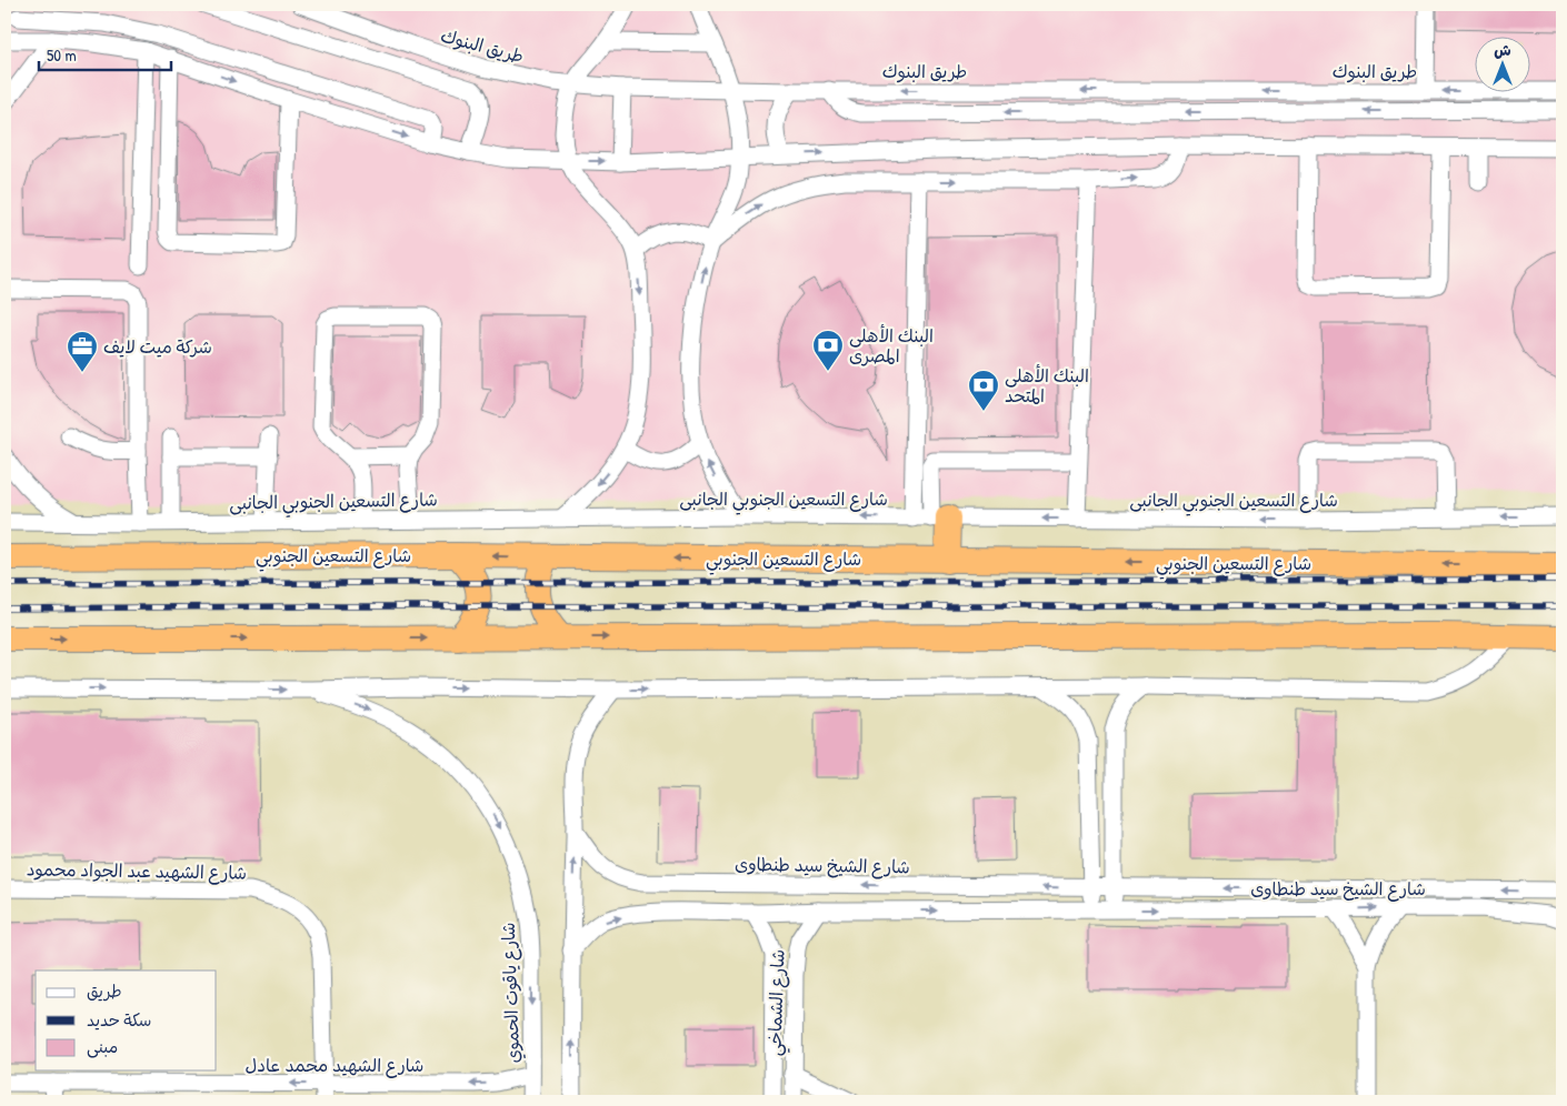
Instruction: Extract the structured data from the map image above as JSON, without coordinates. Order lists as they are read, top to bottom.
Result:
{
  "streets": {
    "highway": ["شارع التسعين الجنوبي"],
    "street": [
      "طريق البنوك",
      "شارع التسعين الجنوبي الجانبى",
      "شارع الشيخ سيد طنطاوى",
      "شارع الشهيد عبد الجواد محمود",
      "شارع ياقوت الحموي",
      "شارع الشماخي",
      "شارع الشهيد محمد عادل"
    ]
  },
  "crossings": [
    ["شارع الشيخ سيد طنطاوى", "شارع الشماخي"],
    ["شارع الشهيد عبد الجواد محمود", "شارع الشهيد محمد عادل"],
    ["شارع ياقوت الحموي", "شارع الشهيد محمد عادل"]
  ],
  "one_way": ["شارع التسعين الجنوبي الجانبى", "شارع ياقوت الحموي", "شارع الشهيد محمد عادل"],
  "places": {
    "bank": ["البنك الأهلى المصرى", "البنك الأهلى المتحد"],
    "office": ["شركة ميت لايف"]
  },
  "legend": ["طريق", "سكة حديد", "مبنى"],
  "scale_bar": "50 m",
  "north": "top"
}
